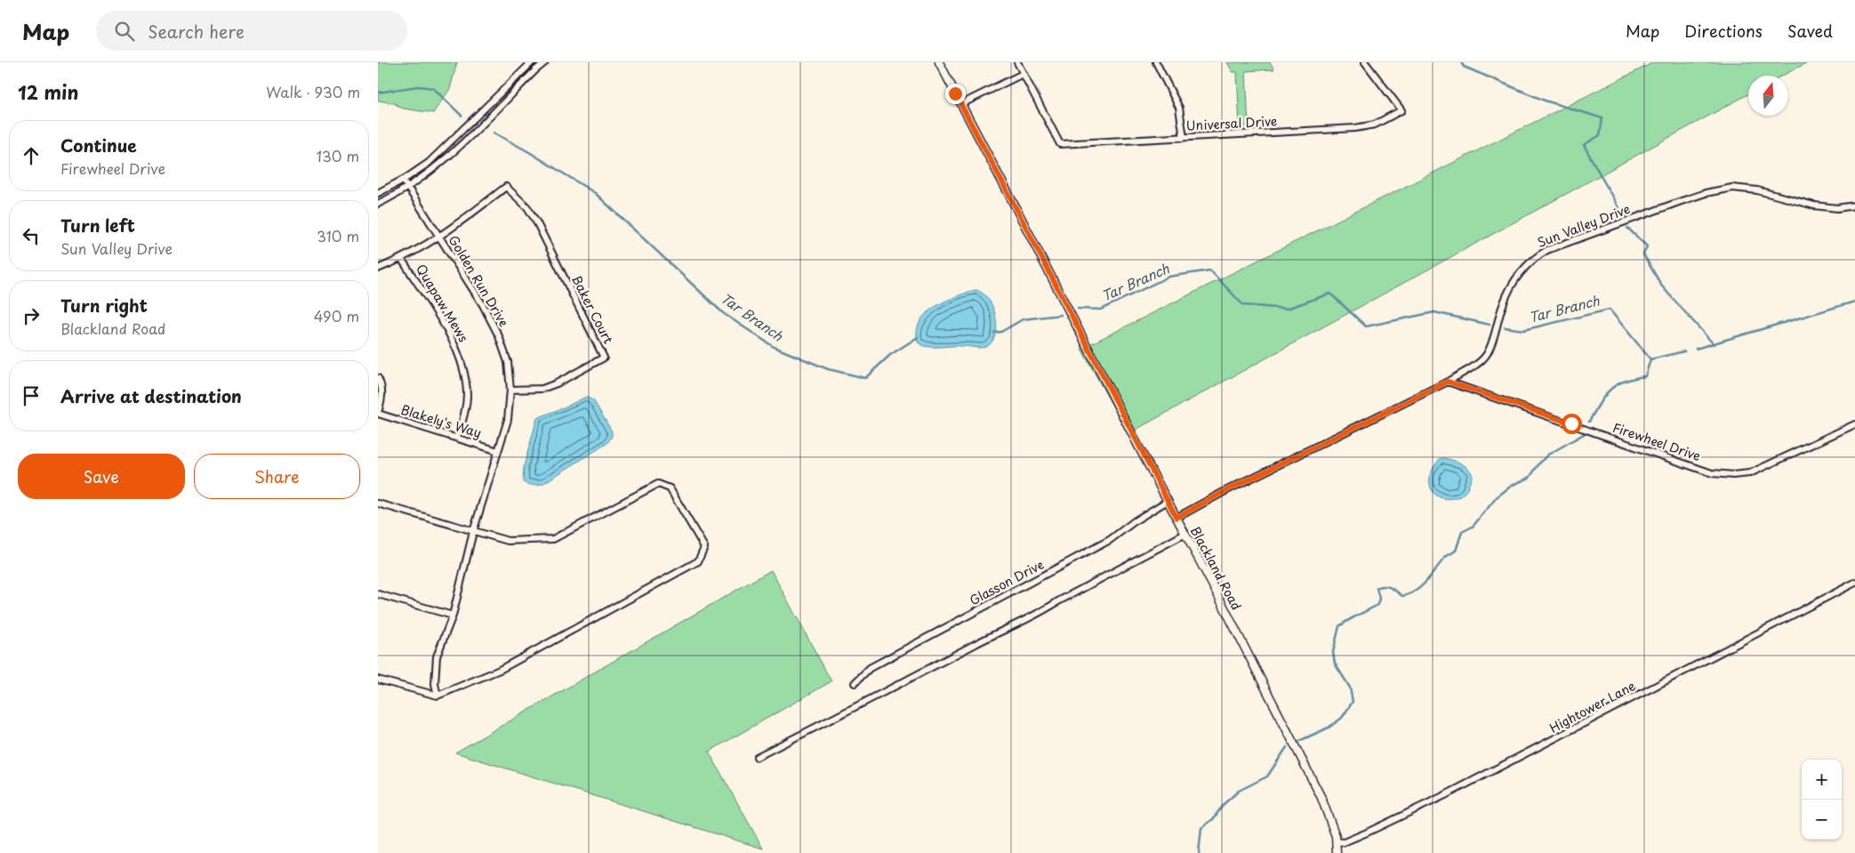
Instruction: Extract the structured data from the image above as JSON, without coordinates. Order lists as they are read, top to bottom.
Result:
{
  "streets": {
    "street": [
      "Universal Drive",
      "Sun Valley Drive",
      "Golden Run Drive",
      "Quapaw Mews",
      "Baker Court",
      "Blakely's Way",
      "Firewheel Drive",
      "Blackland Road",
      "Glasson Drive",
      "Hightower Lane"
    ]
  },
  "crossings": [
    ["Sun Valley Drive", "Firewheel Drive"],
    ["Sun Valley Drive", "Blackland Road"],
    ["Golden Run Drive", "Baker Court"],
    ["Golden Run Drive", "Blakely's Way"],
    ["Quapaw Mews", "Blakely's Way"],
    ["Blackland Road", "Glasson Drive"],
    ["Blackland Road", "Hightower Lane"]
  ],
  "water": ["Tar Branch"],
  "north": "top",
  "page": {
    "header": "Map",
    "search": "Search here",
    "nav": ["Map", "Directions", "Saved"],
    "heading": ["12 min", "Walk · 930 m"],
    "list": [
      ["Continue", "Firewheel Drive", "130 m"],
      ["Turn left", "Sun Valley Drive", "310 m"],
      ["Turn right", "Blackland Road", "490 m"],
      "Arrive at destination"
    ],
    "buttons": ["Save", "Share"],
    "map_buttons": ["+", "−"]
  }
}
